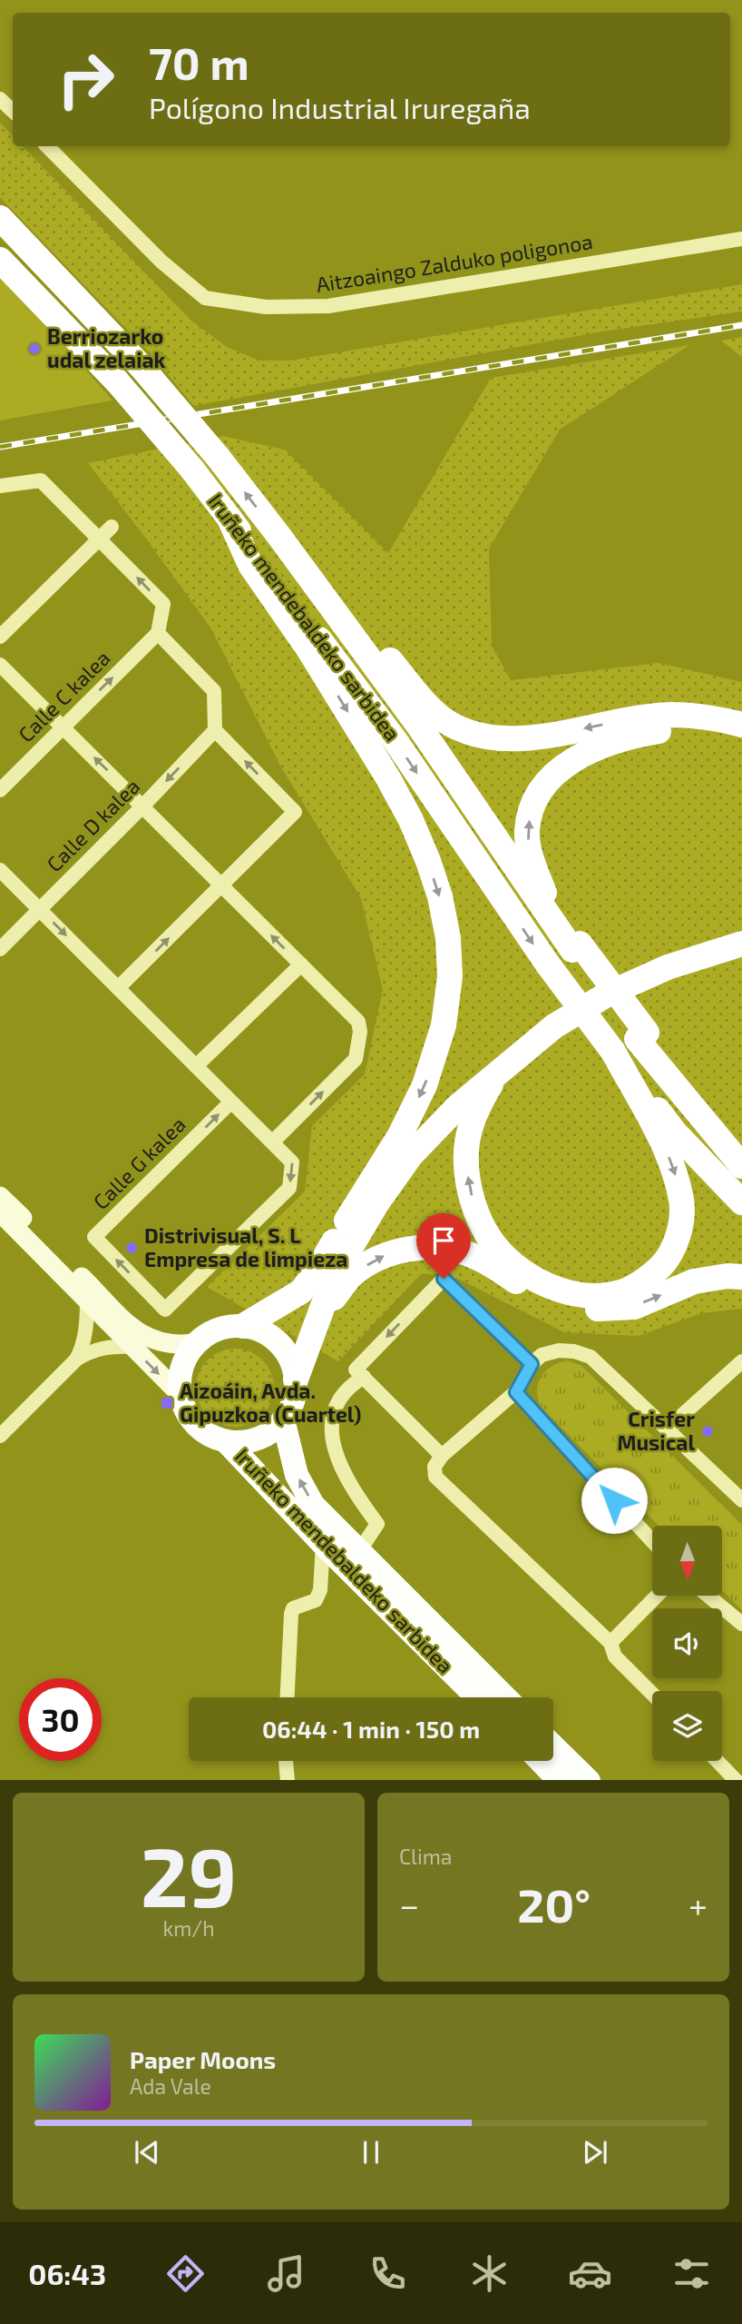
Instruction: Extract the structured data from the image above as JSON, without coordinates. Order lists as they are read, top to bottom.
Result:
{
  "streets": {
    "highway": ["Iruñeko mendebaldeko sarbidea"],
    "street": [
      "Aitzoaingo Zalduko poligonoa",
      "Calle C kalea",
      "Calle D kalea",
      "Calle G kalea"
    ]
  },
  "places": {
    "other": ["Berriozarko udal zelaiak", "Distrivisual, S. L Empresa de limpieza", "Crisfer Musical"],
    "transit": ["Aizoáin, Avda. Gipuzkoa (Cuartel)"]
  },
  "north": "bottom",
  "page": {
    "turn": ["70 m", "Polígono Industrial Iruregaña"],
    "limit": "30",
    "trip": "06:44 · 1 min · 150 m",
    "tile": [
      ["29", "km/h"],
      "Clima"
    ],
    "heat": ["−", "20°", "+"],
    "song": ["Paper Moons", "Ada Vale"],
    "tabs": "06:43"
  }
}
